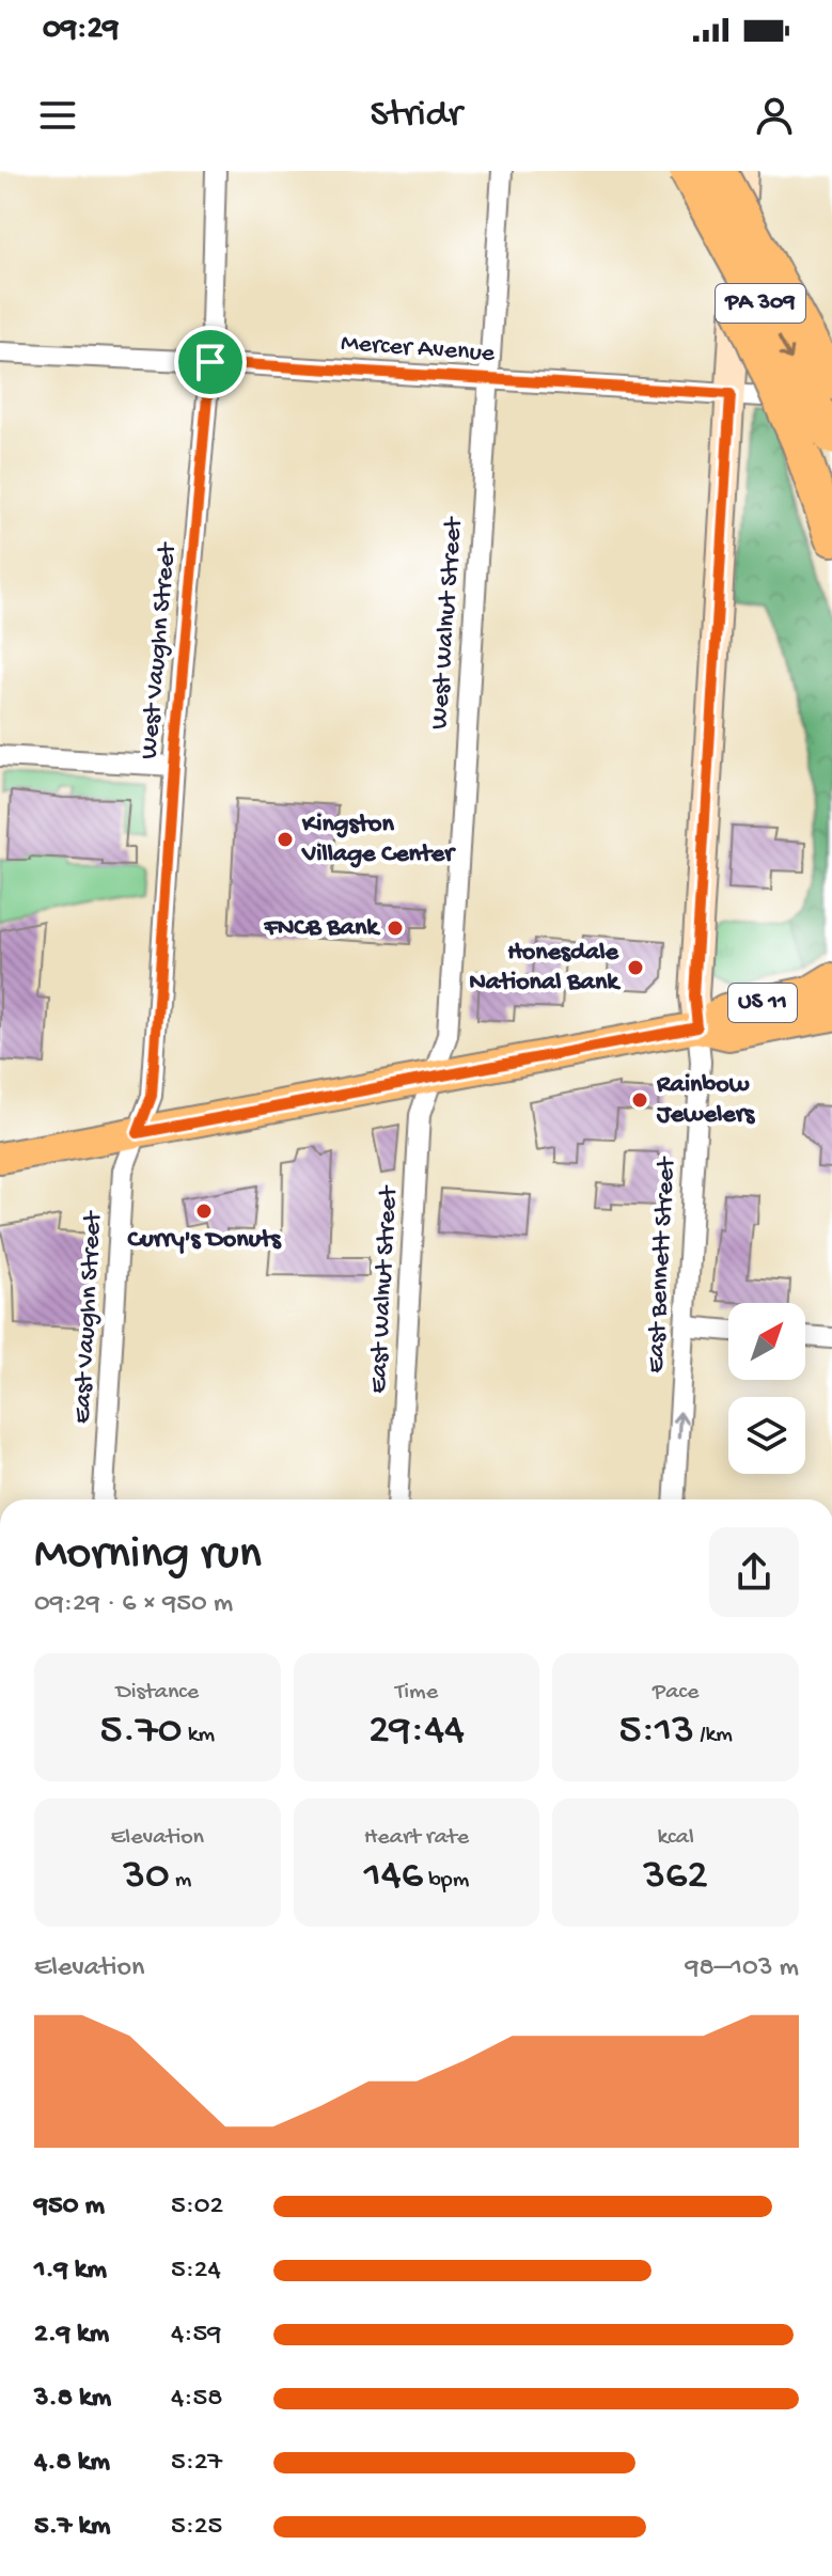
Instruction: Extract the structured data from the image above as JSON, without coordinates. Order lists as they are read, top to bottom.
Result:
{
  "streets": {
    "highway": ["PA 309"],
    "main road": ["US 11"],
    "street": [
      "Mercer Avenue",
      "West Walnut Street",
      "West Vaughn Street",
      "East Bennett Street",
      "East Walnut Street",
      "East Vaughn Street"
    ]
  },
  "crossings": [
    ["Mercer Avenue", "West Walnut Street"],
    ["Mercer Avenue", "West Vaughn Street"],
    ["West Walnut Street", "US 11"],
    ["West Walnut Street", "East Walnut Street"],
    ["West Vaughn Street", "US 11"],
    ["West Vaughn Street", "East Vaughn Street"],
    ["US 11", "East Bennett Street"],
    ["US 11", "East Walnut Street"],
    ["US 11", "East Vaughn Street"]
  ],
  "one_way": ["East Bennett Street"],
  "places": [
    "Kingston Village Center",
    "FNCB Bank",
    "Honesdale National Bank",
    "Rainbow Jewelers",
    "Curry's Donuts"
  ],
  "north": "top right",
  "page": {
    "status": "09:29",
    "header": "Stridr",
    "heading": ["Morning run", "09:29 · 6 × 950 m"],
    "stats": [
      ["Distance", "5.70 km"],
      ["Time", "29:44"],
      ["Pace", "5:13 /km"],
      ["Elevation", "30 m"],
      ["Heart rate", "146 bpm"],
      ["kcal", "362"]
    ],
    "chart": ["Elevation", "98–103 m"],
    "list": [
      {
        "name": "950 m",
        "note": "5:02"
      },
      {
        "name": "1.9 km",
        "note": "5:24"
      },
      {
        "name": "2.9 km",
        "note": "4:59"
      },
      {
        "name": "3.8 km",
        "note": "4:58"
      },
      {
        "name": "4.8 km",
        "note": "5:27"
      },
      {
        "name": "5.7 km",
        "note": "5:25"
      }
    ]
  }
}
